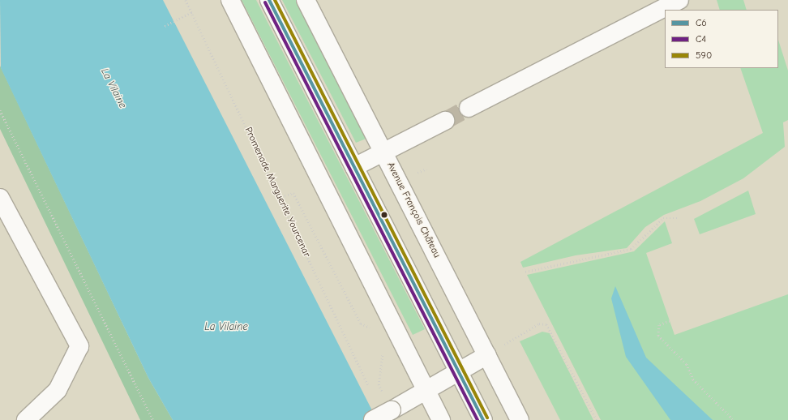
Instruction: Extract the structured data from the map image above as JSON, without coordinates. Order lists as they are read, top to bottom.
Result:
{
  "streets": {
    "main road": ["Avenue François Château"],
    "path": ["Promenade Marguerite Yourcenar"]
  },
  "water": ["La Vilaine"],
  "lines": ["transit line C6", "transit line 590", "transit line C4"],
  "legend": ["C6", "C4", "590"]
}
